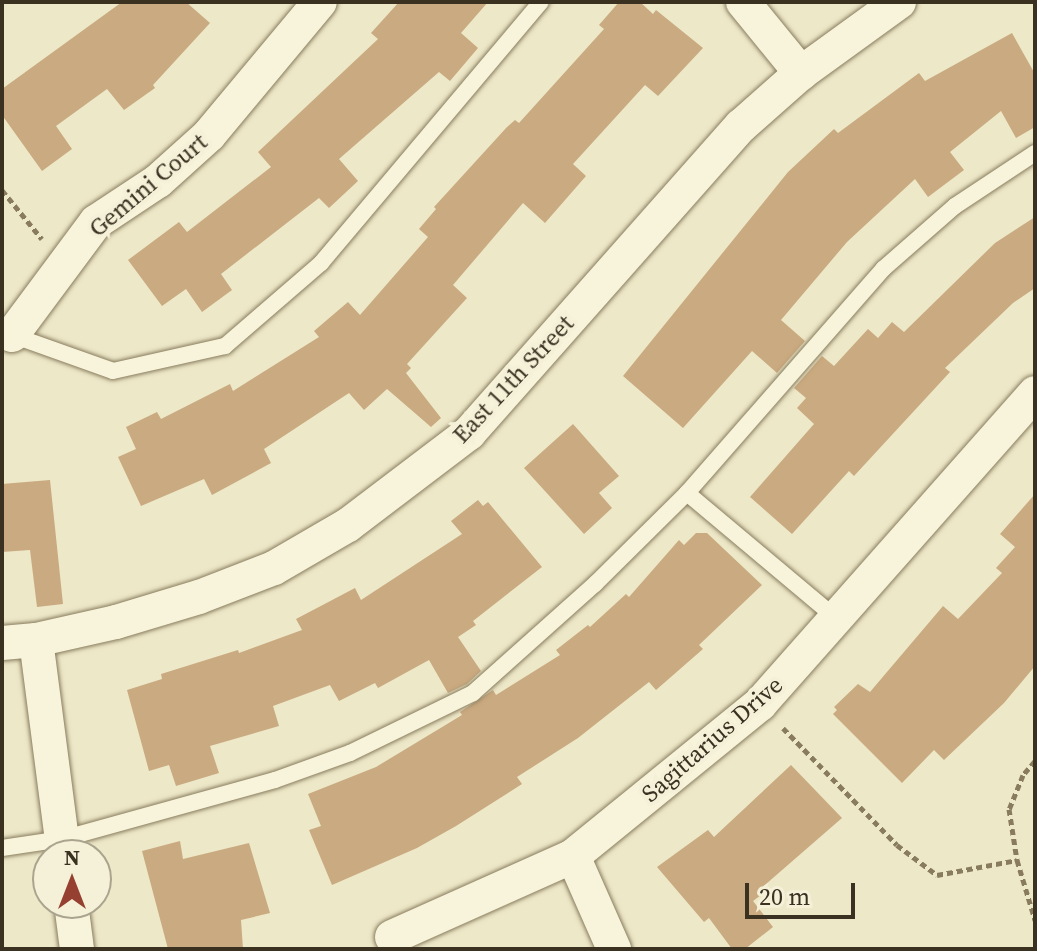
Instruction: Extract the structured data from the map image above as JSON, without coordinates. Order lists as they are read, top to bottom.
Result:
{
  "streets": {
    "street": ["Gemini Court", "East 11th Street", "Sagittarius Drive"]
  },
  "scale_bar": "20 m",
  "north": "top"
}
